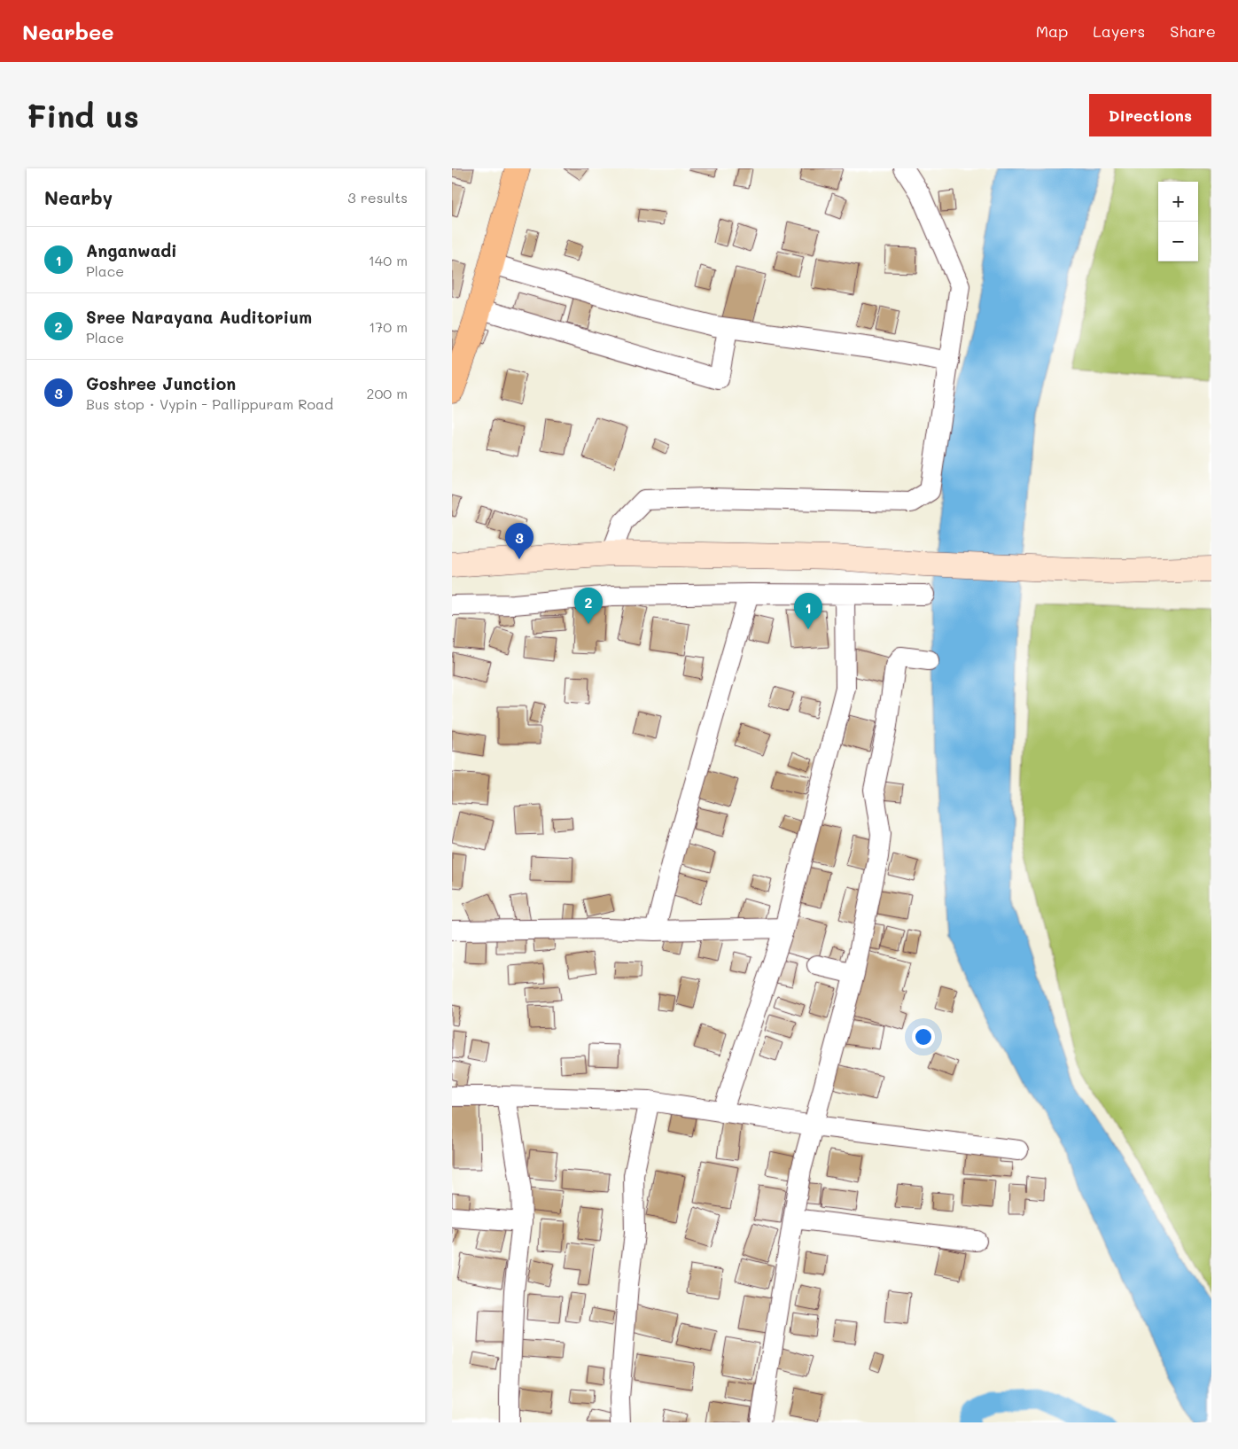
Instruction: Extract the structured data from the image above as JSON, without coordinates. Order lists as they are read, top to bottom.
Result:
{
  "page": {
    "header": "Nearbee",
    "nav": ["Map", "Layers", "Share"],
    "buttons": "Directions",
    "title": "Find us",
    "heading": ["Nearby", "3 results"],
    "map_buttons": ["+", "−"],
    "list": [
      {
        "mark": "1",
        "name": "Anganwadi",
        "note": "Place",
        "value": "140 m"
      },
      {
        "mark": "2",
        "name": "Sree Narayana Auditorium",
        "note": "Place",
        "value": "170 m"
      },
      {
        "mark": "3",
        "name": "Goshree Junction",
        "note": "Bus stop · Vypin - Pallippuram Road",
        "value": "200 m"
      }
    ],
    "pins": ["3", "2", "1"]
  }
}
